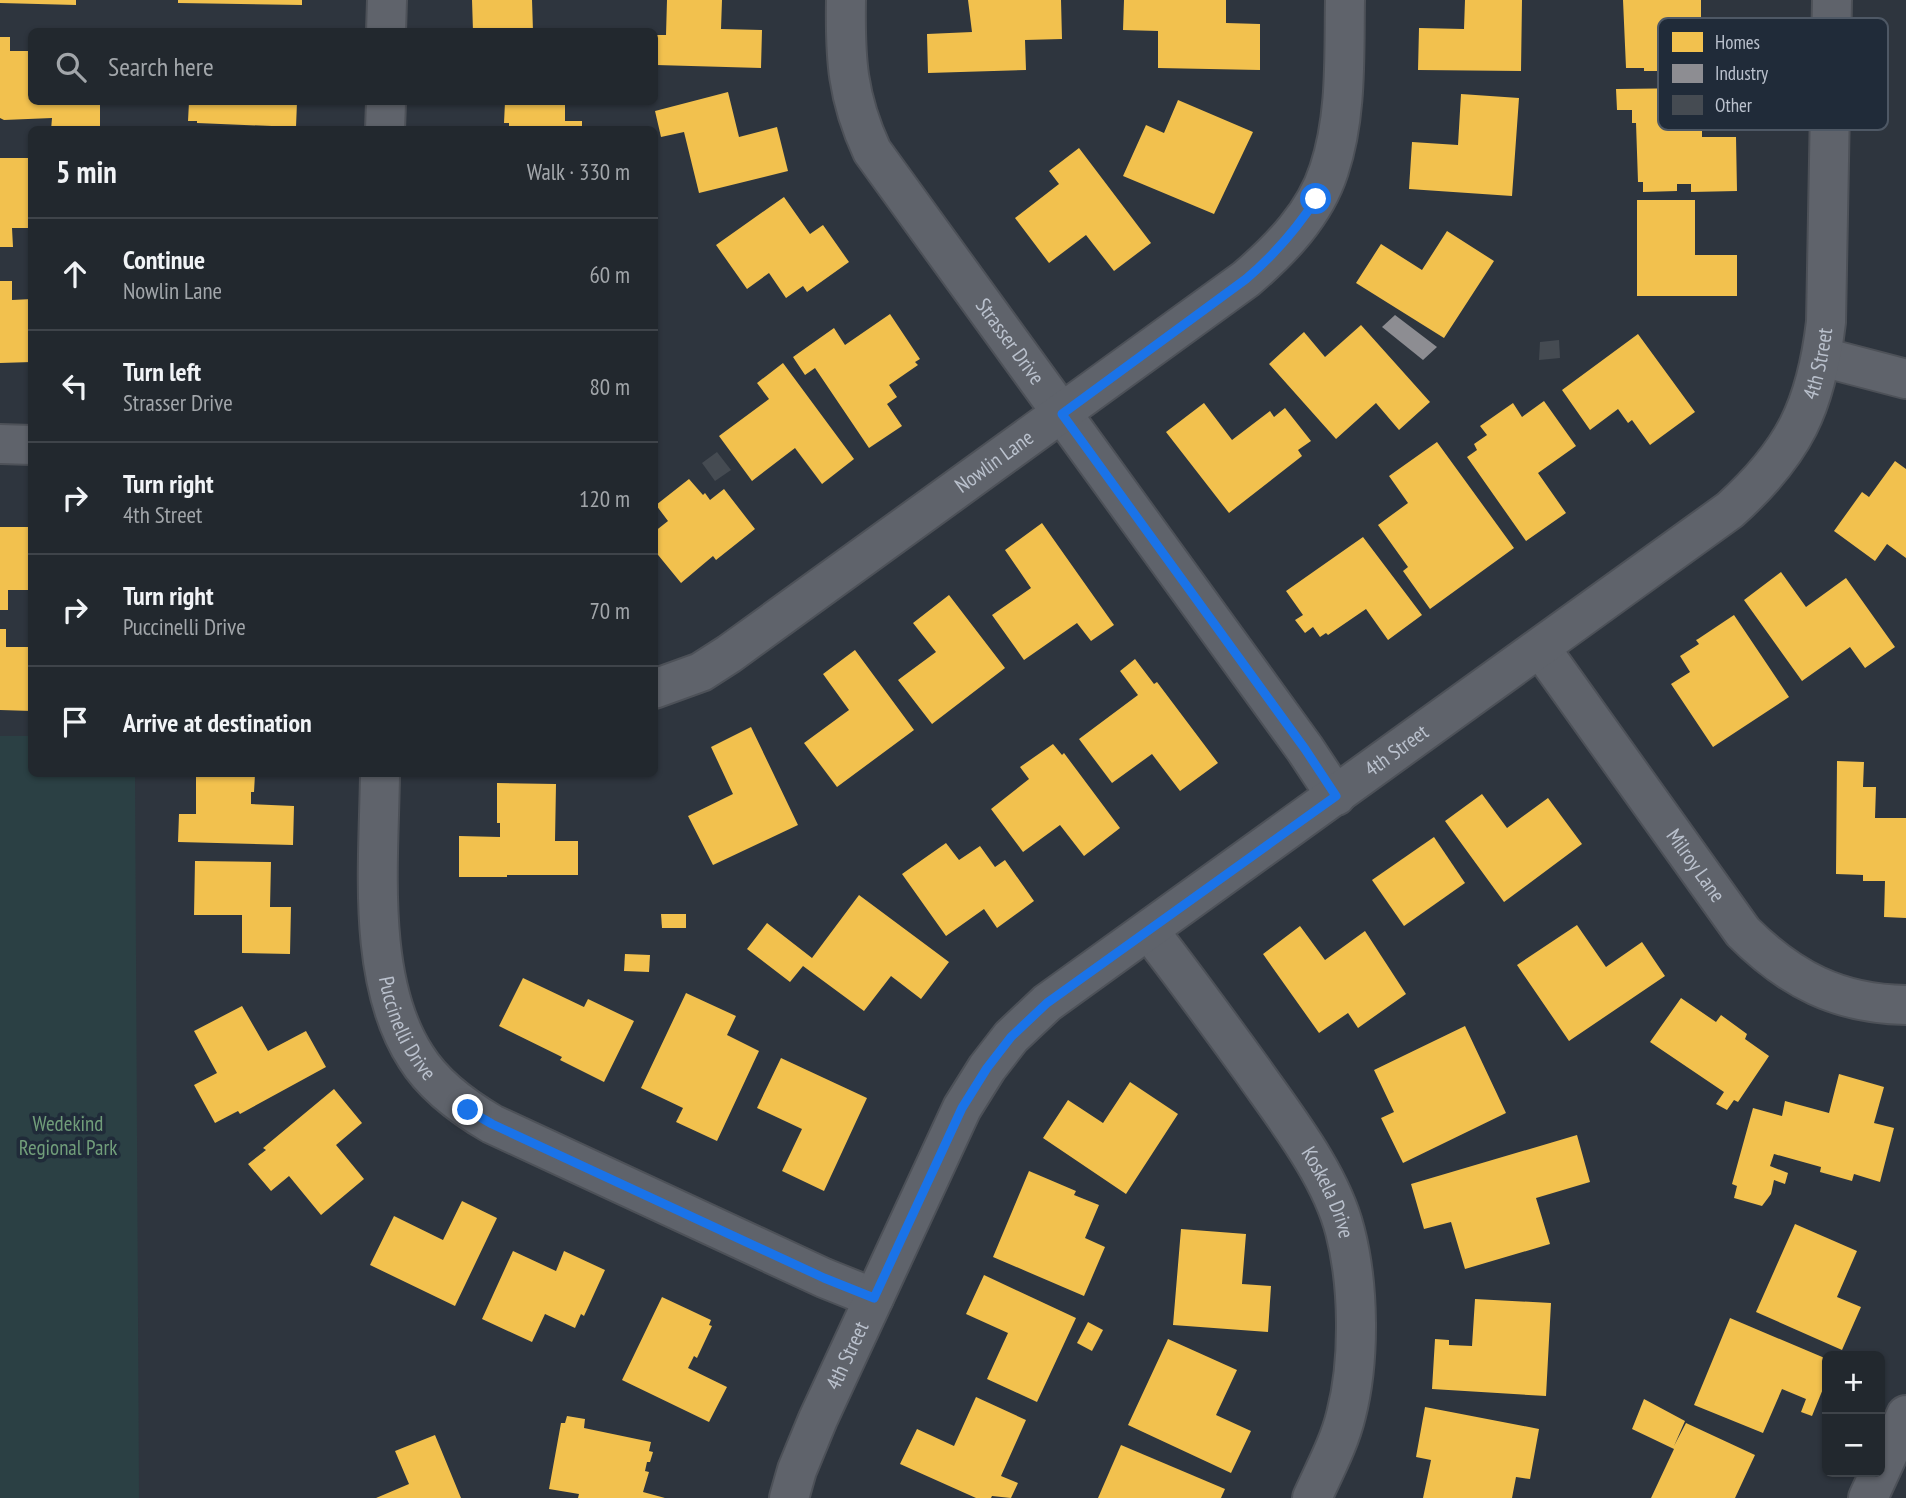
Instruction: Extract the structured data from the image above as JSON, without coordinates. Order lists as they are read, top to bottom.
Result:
{
  "streets": {
    "street": [
      "Strasser Drive",
      "4th Street",
      "Nowlin Lane",
      "Milroy Lane",
      "Puccinelli Drive",
      "Koskela Drive"
    ]
  },
  "crossings": [
    ["Strasser Drive", "4th Street"],
    ["Strasser Drive", "Nowlin Lane"],
    ["4th Street", "Milroy Lane"],
    ["4th Street", "Puccinelli Drive"],
    ["4th Street", "Koskela Drive"]
  ],
  "parks": ["Wedekind Regional Park"],
  "legend": ["Homes", "Industry", "Other"],
  "page": {
    "search": "Search here",
    "heading": ["5 min", "Walk · 330 m"],
    "list": [
      ["Continue", "Nowlin Lane", "60 m"],
      ["Turn left", "Strasser Drive", "80 m"],
      ["Turn right", "4th Street", "120 m"],
      ["Turn right", "Puccinelli Drive", "70 m"],
      "Arrive at destination"
    ],
    "map_buttons": ["+", "−"]
  }
}
